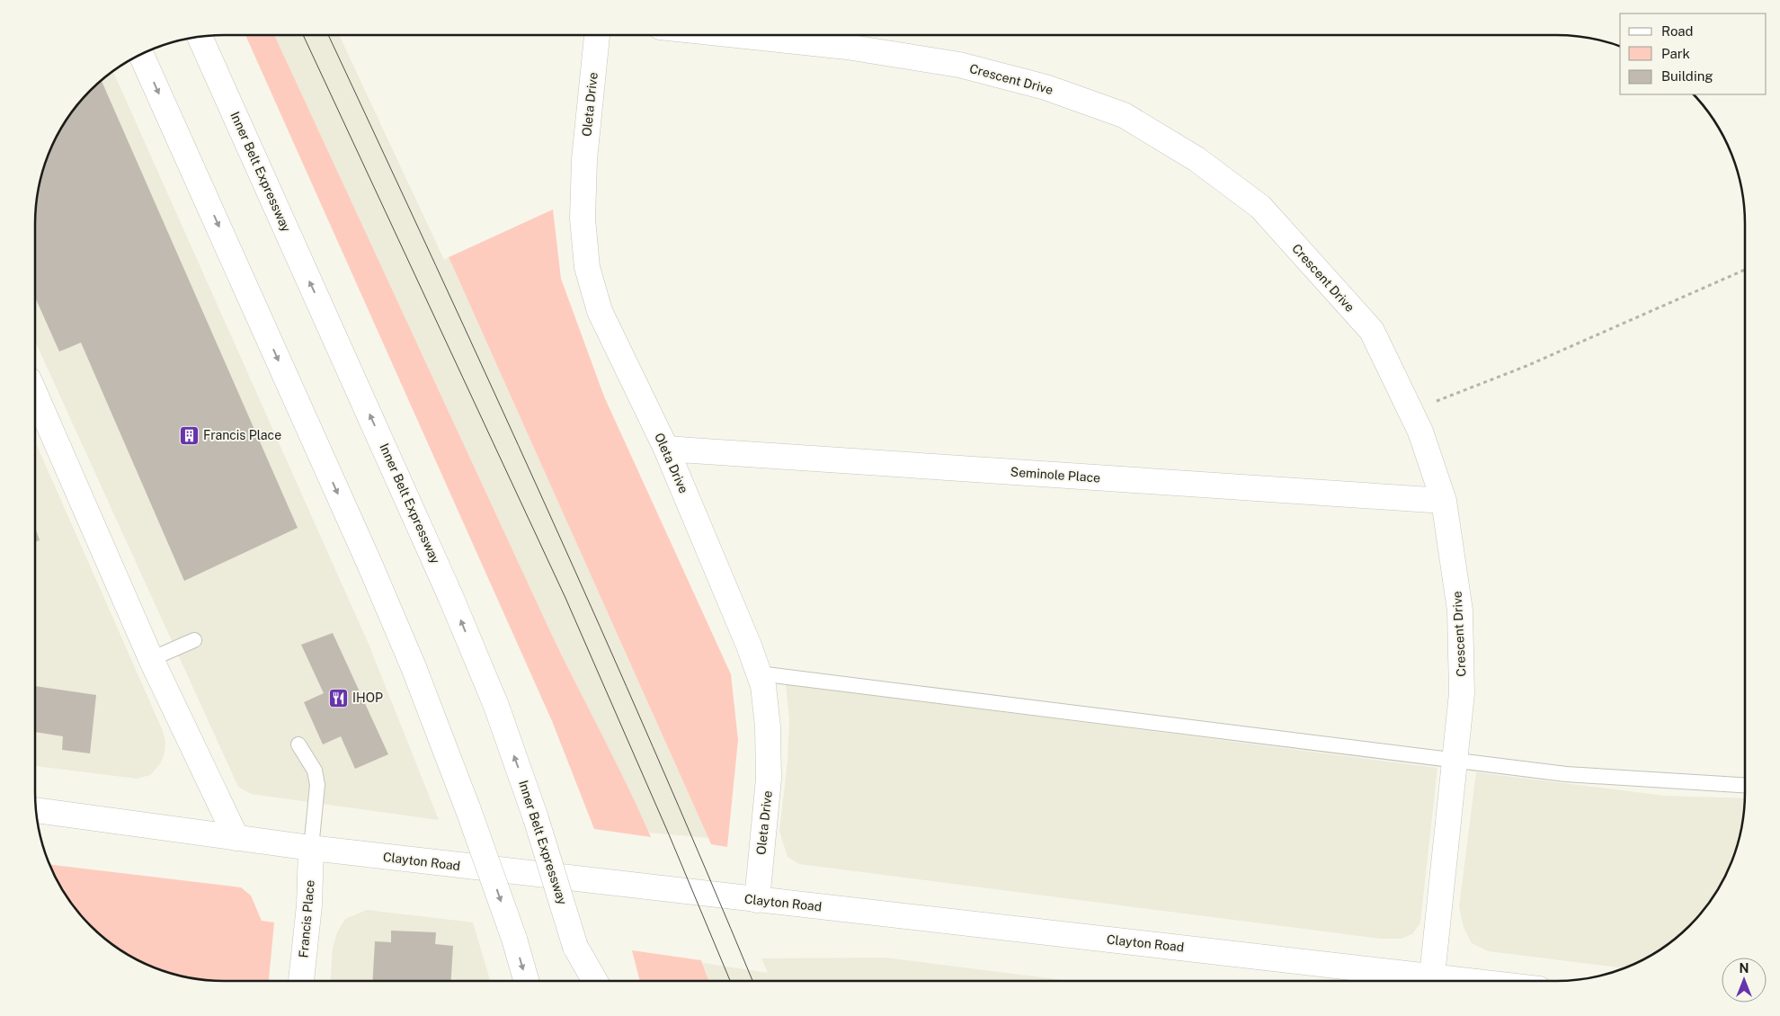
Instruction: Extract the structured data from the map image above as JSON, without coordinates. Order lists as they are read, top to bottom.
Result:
{
  "streets": {
    "main road": [
      "Crescent Drive",
      "Oleta Drive",
      "Inner Belt Expressway",
      "Seminole Place",
      "Clayton Road",
      "Francis Place"
    ]
  },
  "crossings": [
    ["Crescent Drive", "Seminole Place"],
    ["Oleta Drive", "Seminole Place"],
    ["Oleta Drive", "Clayton Road"],
    ["Clayton Road", "Francis Place"]
  ],
  "places": {
    "building": ["Francis Place"],
    "restaurant": ["IHOP"]
  },
  "legend": ["Road", "Park", "Building"],
  "north": "top"
}
